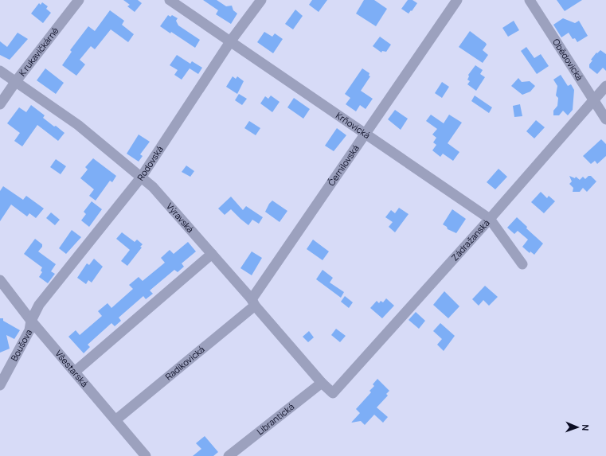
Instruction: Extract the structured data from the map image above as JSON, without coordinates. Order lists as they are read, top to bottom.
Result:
{
  "streets": {
    "street": [
      "K rukavičkárně",
      "Obědovická",
      "Krňovická",
      "Rodovská",
      "Černilovská",
      "Výravská",
      "Zádražanská",
      "Boušova",
      "Radíkovická",
      "Všestarská",
      "Librantická"
    ]
  },
  "crossings": [
    ["K rukavičkárně", "Výravská"],
    ["Obědovická", "Zádražanská"],
    ["Krňovická", "Rodovská"],
    ["Krňovická", "Černilovská"],
    ["Krňovická", "Zádražanská"],
    ["Rodovská", "Výravská"],
    ["Rodovská", "Boušova"],
    ["Rodovská", "Všestarská"],
    ["Černilovská", "Výravská"],
    ["Černilovská", "Radíkovická"],
    ["Výravská", "Zádražanská"],
    ["Výravská", "Radíkovická"],
    ["Výravská", "Librantická"],
    ["Boušova", "Všestarská"],
    ["Radíkovická", "Všestarská"]
  ],
  "north": "right"
}
